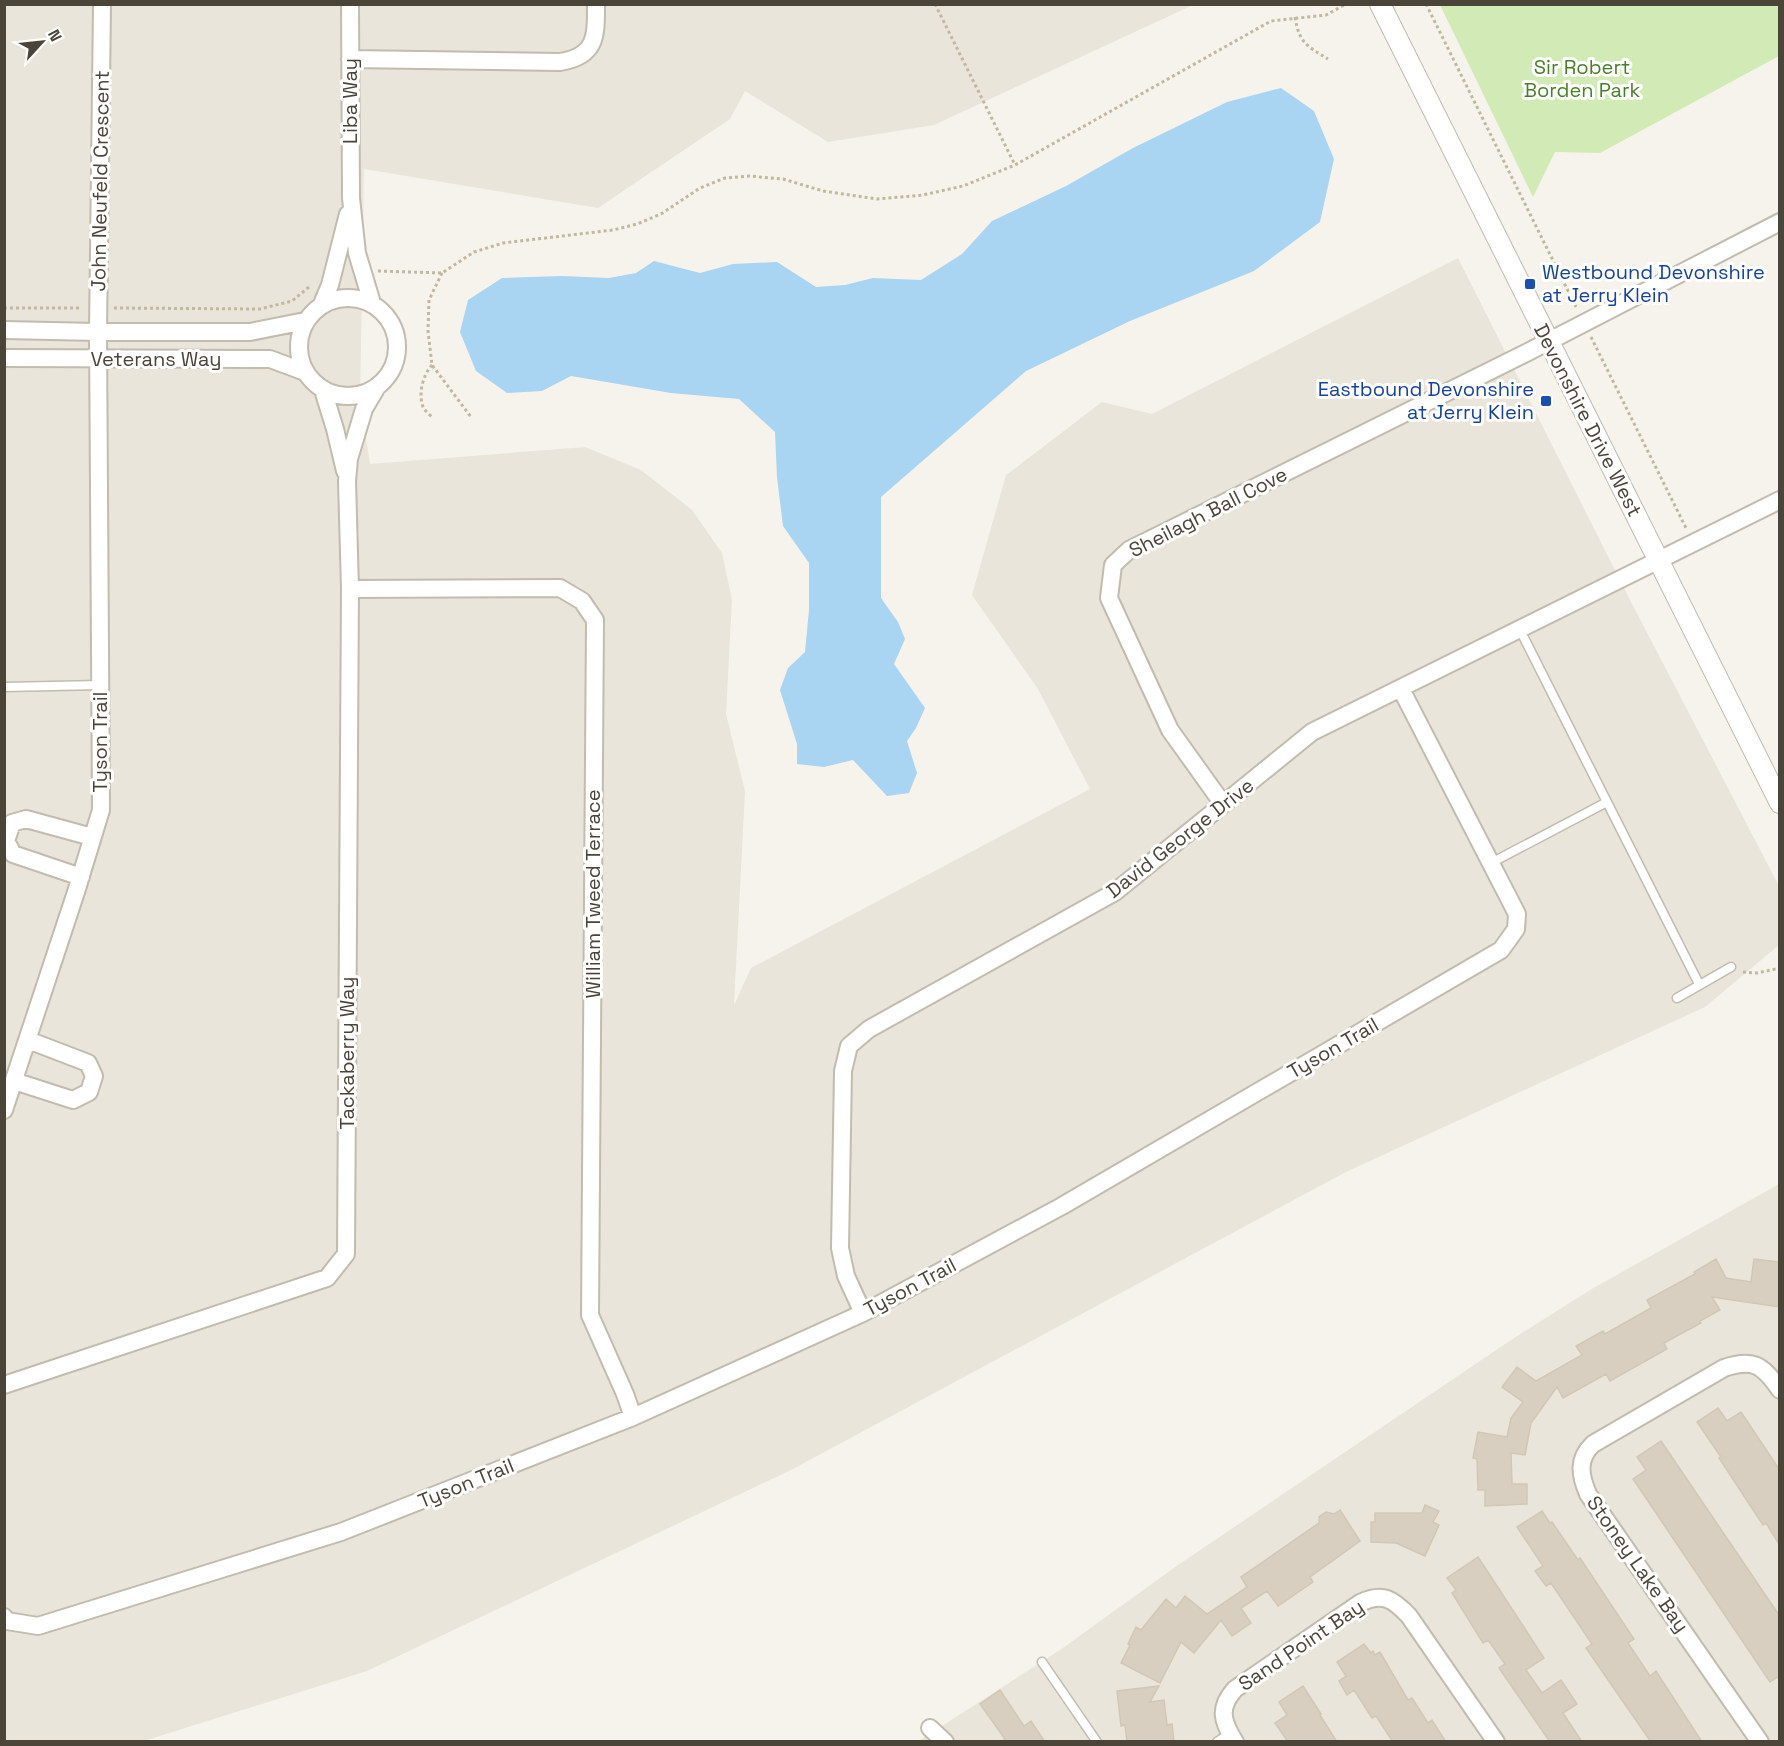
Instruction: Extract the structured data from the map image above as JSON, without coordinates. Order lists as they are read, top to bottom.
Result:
{
  "streets": {
    "street": [
      "Liba Way",
      "John Neufeld Crescent",
      "Veterans Way",
      "Devonshire Drive West",
      "Sheilagh Ball Cove",
      "Tyson Trail",
      "David George Drive",
      "William Tweed Terrace",
      "Tackaberry Way",
      "Stoney Lake Bay",
      "Sand Point Bay"
    ]
  },
  "crossings": [
    ["Liba Way", "Veterans Way"],
    ["John Neufeld Crescent", "Veterans Way"],
    ["John Neufeld Crescent", "Tyson Trail"],
    ["Veterans Way", "Tyson Trail"],
    ["Devonshire Drive West", "Sheilagh Ball Cove"],
    ["Devonshire Drive West", "David George Drive"],
    ["Sheilagh Ball Cove", "David George Drive"],
    ["Tyson Trail", "David George Drive"],
    ["Tyson Trail", "William Tweed Terrace"],
    ["William Tweed Terrace", "Tackaberry Way"]
  ],
  "parks": ["Sir Robert Borden Park"],
  "places": {
    "transit": ["Westbound Devonshire at Jerry Klein", "Eastbound Devonshire at Jerry Klein"]
  },
  "north": "top right"
}
